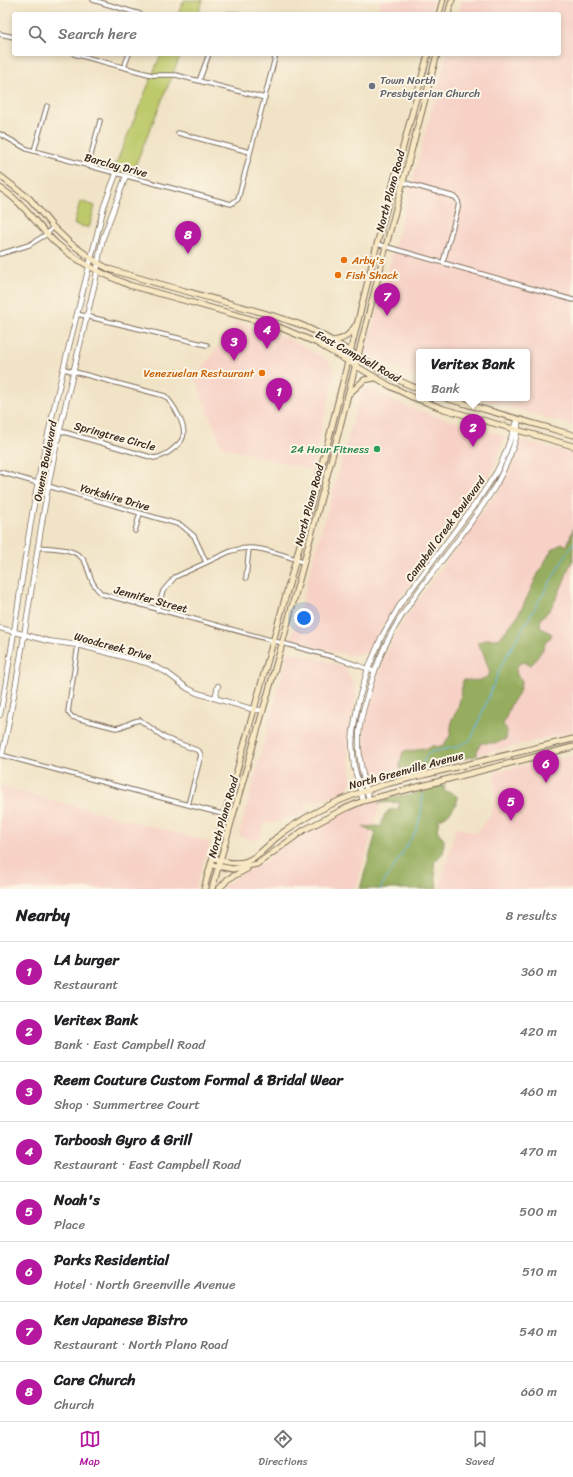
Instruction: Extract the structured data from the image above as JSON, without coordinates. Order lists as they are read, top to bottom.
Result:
{
  "streets": {
    "main road": ["North Plano Road", "East Campbell Road", "North Greenville Avenue"],
    "street": [
      "Barclay Drive",
      "Springtree Circle",
      "Owens Boulevard",
      "Yorkshire Drive",
      "Campbell Creek Boulevard",
      "Jennifer Street",
      "Woodcreek Drive"
    ]
  },
  "crossings": [
    ["Barclay Drive", "Owens Boulevard"],
    ["North Plano Road", "East Campbell Road"],
    ["North Plano Road", "Jennifer Street"],
    ["North Plano Road", "Woodcreek Drive"],
    ["North Plano Road", "North Greenville Avenue"],
    ["East Campbell Road", "Owens Boulevard"],
    ["East Campbell Road", "Campbell Creek Boulevard"],
    ["Springtree Circle", "Owens Boulevard"],
    ["Owens Boulevard", "Yorkshire Drive"],
    ["Owens Boulevard", "Jennifer Street"],
    ["Owens Boulevard", "Woodcreek Drive"],
    ["Campbell Creek Boulevard", "Jennifer Street"],
    ["Campbell Creek Boulevard", "North Greenville Avenue"]
  ],
  "places": [
    "Town North Presbyterian Church",
    "Arby's",
    "Fish Shack",
    "Venezuelan Restaurant",
    "24 Hour Fitness"
  ],
  "page": {
    "search": "Search here",
    "pins": [
      "8",
      "7",
      "4",
      "3",
      "1",
      "2",
      "6",
      "5"
    ],
    "popup": ["Veritex Bank", "Bank"],
    "heading": ["Nearby", "8 results"],
    "list": [
      {
        "mark": "1",
        "name": "LA burger",
        "note": "Restaurant",
        "value": "360 m"
      },
      {
        "mark": "2",
        "name": "Veritex Bank",
        "note": "Bank · East Campbell Road",
        "value": "420 m"
      },
      {
        "mark": "3",
        "name": "Reem Couture Custom Formal & Bridal Wear",
        "note": "Shop · Summertree Court",
        "value": "460 m"
      },
      {
        "mark": "4",
        "name": "Tarboosh Gyro & Grill",
        "note": "Restaurant · East Campbell Road",
        "value": "470 m"
      },
      {
        "mark": "5",
        "name": "Noah's",
        "note": "Place",
        "value": "500 m"
      },
      {
        "mark": "6",
        "name": "Parks Residential",
        "note": "Hotel · North Greenville Avenue",
        "value": "510 m"
      },
      {
        "mark": "7",
        "name": "Ken Japanese Bistro",
        "note": "Restaurant · North Plano Road",
        "value": "540 m"
      },
      {
        "mark": "8",
        "name": "Care Church",
        "note": "Church",
        "value": "660 m"
      }
    ],
    "nav": ["Map", "Directions", "Saved"]
  }
}
